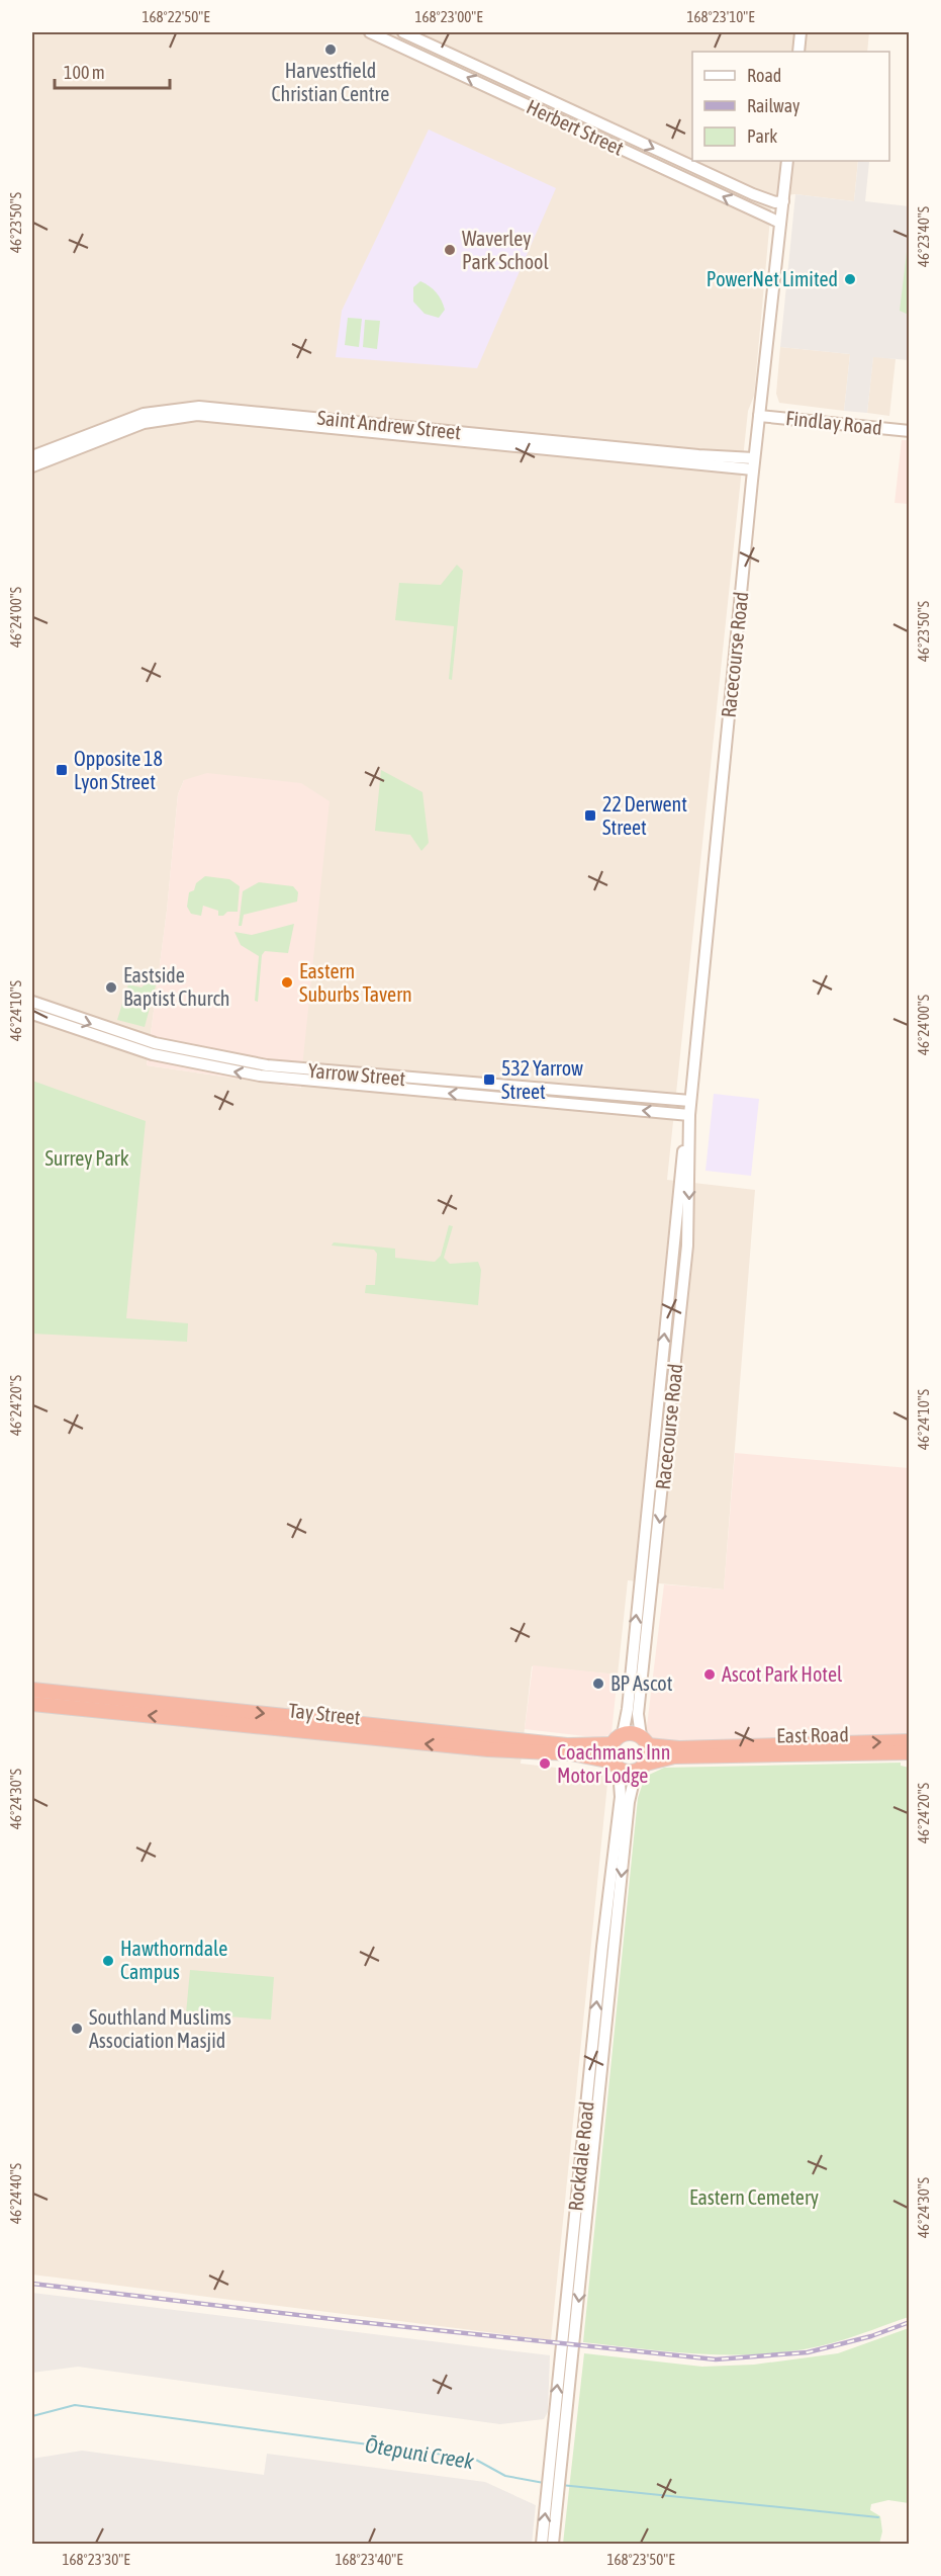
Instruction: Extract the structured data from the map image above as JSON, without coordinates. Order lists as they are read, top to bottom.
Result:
{
  "streets": {
    "highway": ["Tay Street", "East Road"],
    "street": [
      "Herbert Street",
      "Findlay Road",
      "Saint Andrew Street",
      "Racecourse Road",
      "Yarrow Street",
      "Rockdale Road"
    ]
  },
  "crossings": [
    ["Herbert Street", "Racecourse Road"],
    ["Findlay Road", "Racecourse Road"],
    ["Saint Andrew Street", "Racecourse Road"],
    ["Racecourse Road", "Yarrow Street"],
    ["Racecourse Road", "Tay Street"],
    ["Racecourse Road", "East Road"],
    ["Racecourse Road", "Rockdale Road"],
    ["Tay Street", "East Road"],
    ["Tay Street", "Rockdale Road"],
    ["East Road", "Rockdale Road"]
  ],
  "water": ["Ōtepuni Creek"],
  "parks": ["Surrey Park", "Eastern Cemetery"],
  "places": {
    "other": [
      "Harvestfield Christian Centre",
      "Waverley Park School",
      "PowerNet Limited",
      "Eastern Suburbs Tavern",
      "Eastside Baptist Church",
      "Ascot Park Hotel",
      "BP Ascot",
      "Coachmans Inn Motor Lodge",
      "Hawthorndale Campus",
      "Southland Muslims Association Masjid"
    ],
    "transit": ["Opposite 18 Lyon Street", "22 Derwent Street", "532 Yarrow Street"]
  },
  "legend": ["Road", "Railway", "Park"],
  "scale_bar": "100 m",
  "coordinates": [
    "168°22'50\"E",
    "168°23'00\"E",
    "168°23'10\"E",
    "46°23'50\"S",
    "46°23'40\"S",
    "46°24'00\"S",
    "46°24'10\"S",
    "46°24'20\"S",
    "46°24'30\"S",
    "46°24'40\"S",
    "168°23'30\"E",
    "168°23'40\"E",
    "168°23'50\"E"
  ]
}
